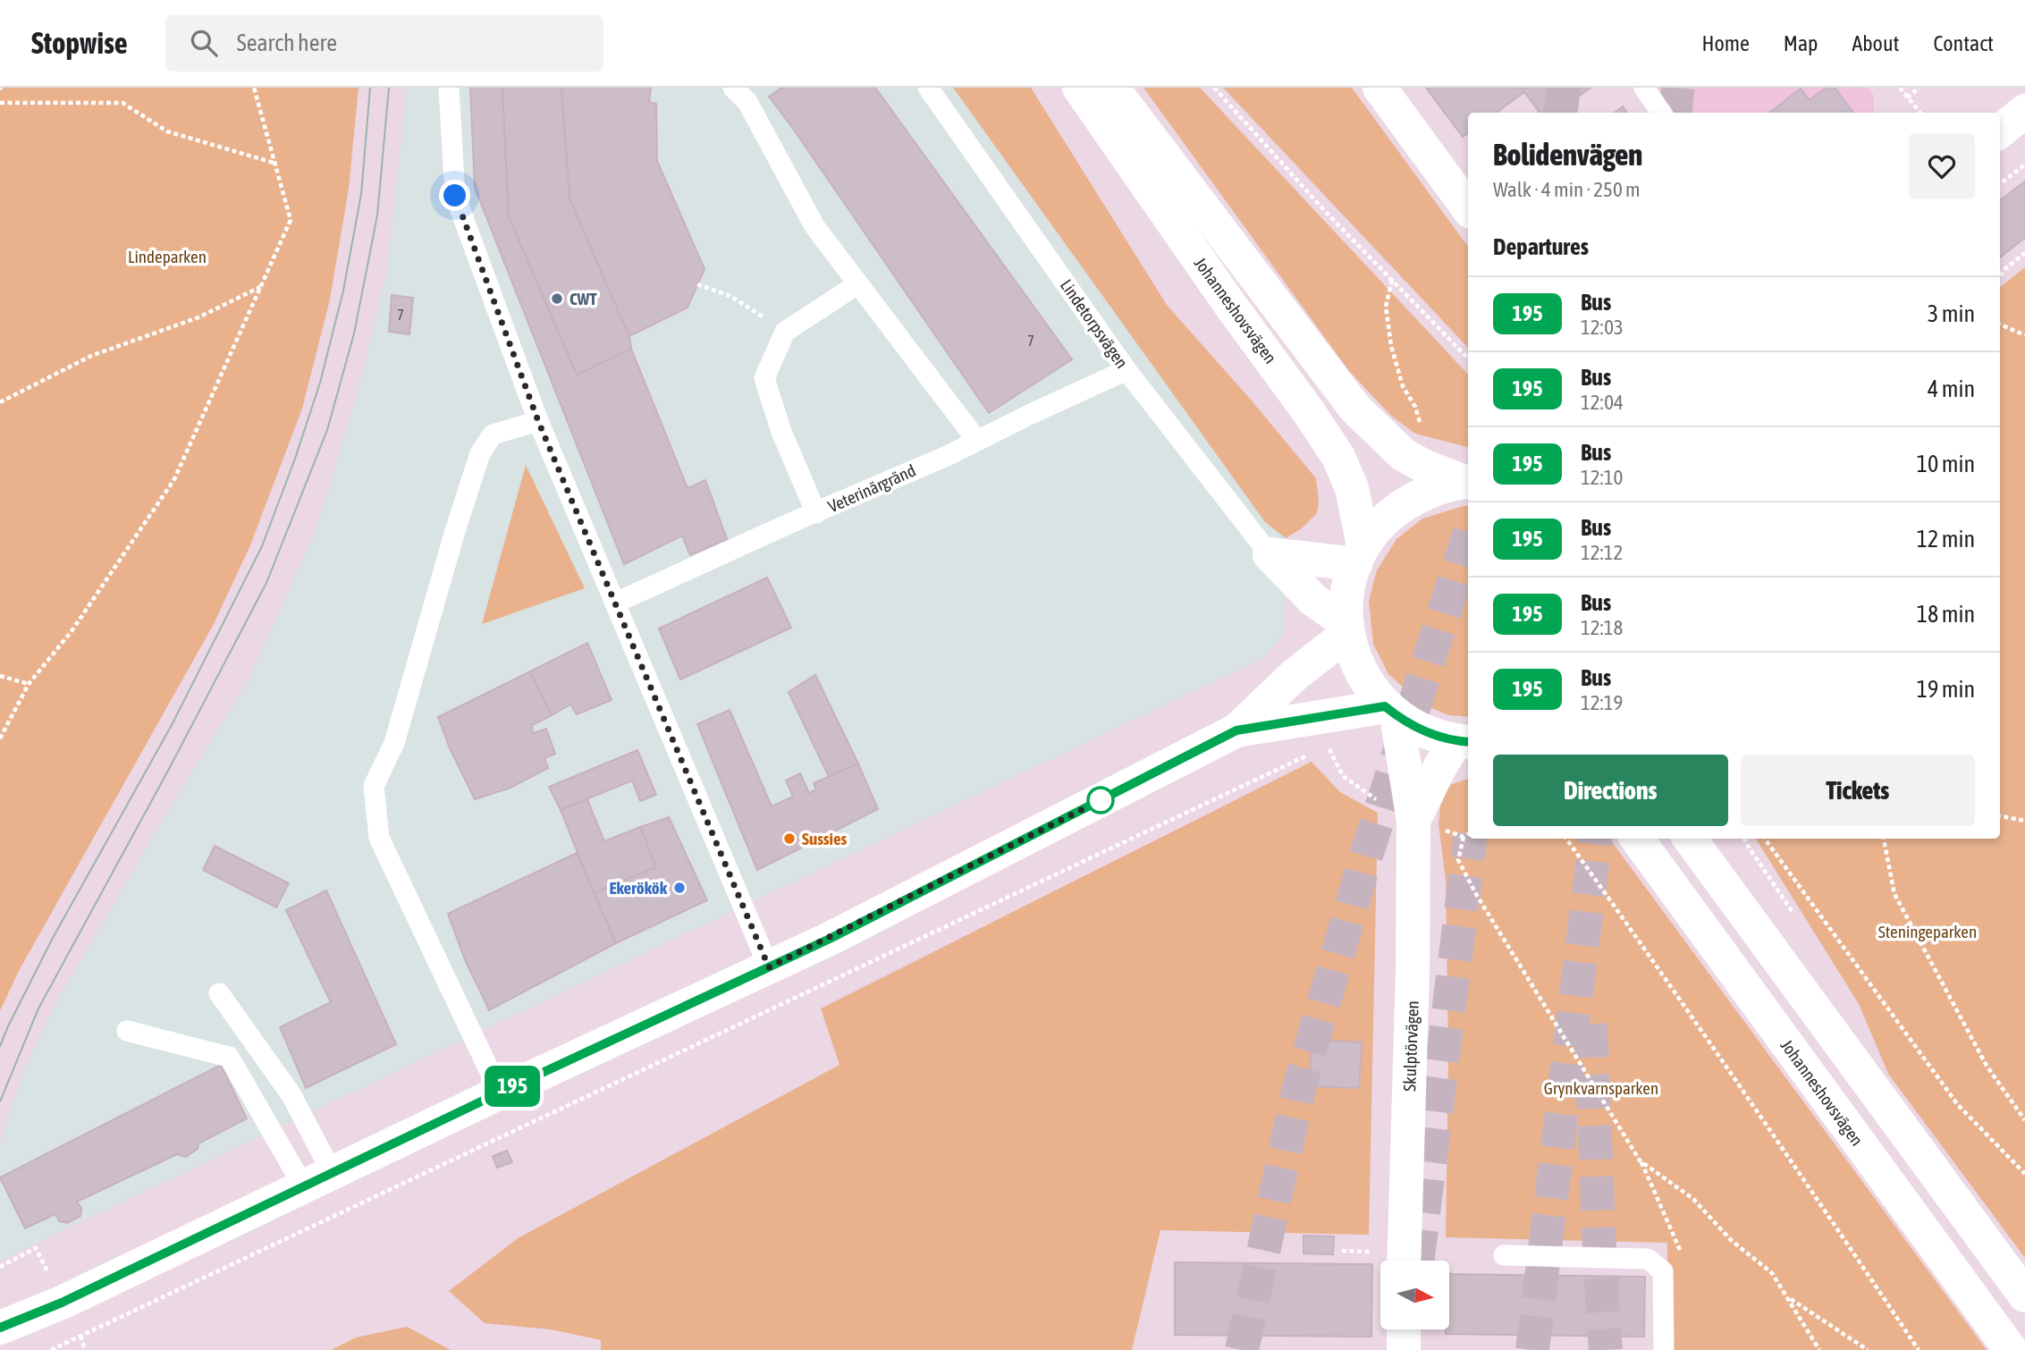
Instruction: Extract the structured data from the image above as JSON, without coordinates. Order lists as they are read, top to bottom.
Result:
{
  "streets": {
    "main road": ["Johanneshovsvägen", "Lindetorpsvägen", "Skulptörvägen"],
    "lane": ["Veterinärgränd"]
  },
  "crossings": [
    ["Lindetorpsvägen", "Veterinärgränd"]
  ],
  "parks": ["Lindeparken", "Steningeparken", "Grynkvarnsparken"],
  "places": ["CWT", "Sussies", "Ekerökök"],
  "lines": ["bus line 195"],
  "house_numbers": ["7", "7"],
  "north": "right",
  "page": {
    "header": "Stopwise",
    "search": "Search here",
    "nav": [
      "Home",
      "Map",
      "About",
      "Contact"
    ],
    "on_map": "195",
    "heading": [
      ["Bolidenvägen", "Walk · 4 min · 250 m"],
      "Departures"
    ],
    "list": [
      {
        "mark": "195",
        "name": "Bus",
        "note": "12:03",
        "value": "3 min"
      },
      {
        "mark": "195",
        "name": "Bus",
        "note": "12:04",
        "value": "4 min"
      },
      {
        "mark": "195",
        "name": "Bus",
        "note": "12:10",
        "value": "10 min"
      },
      {
        "mark": "195",
        "name": "Bus",
        "note": "12:12",
        "value": "12 min"
      },
      {
        "mark": "195",
        "name": "Bus",
        "note": "12:18",
        "value": "18 min"
      },
      {
        "mark": "195",
        "name": "Bus",
        "note": "12:19",
        "value": "19 min"
      }
    ],
    "buttons": ["Directions", "Tickets"]
  }
}
